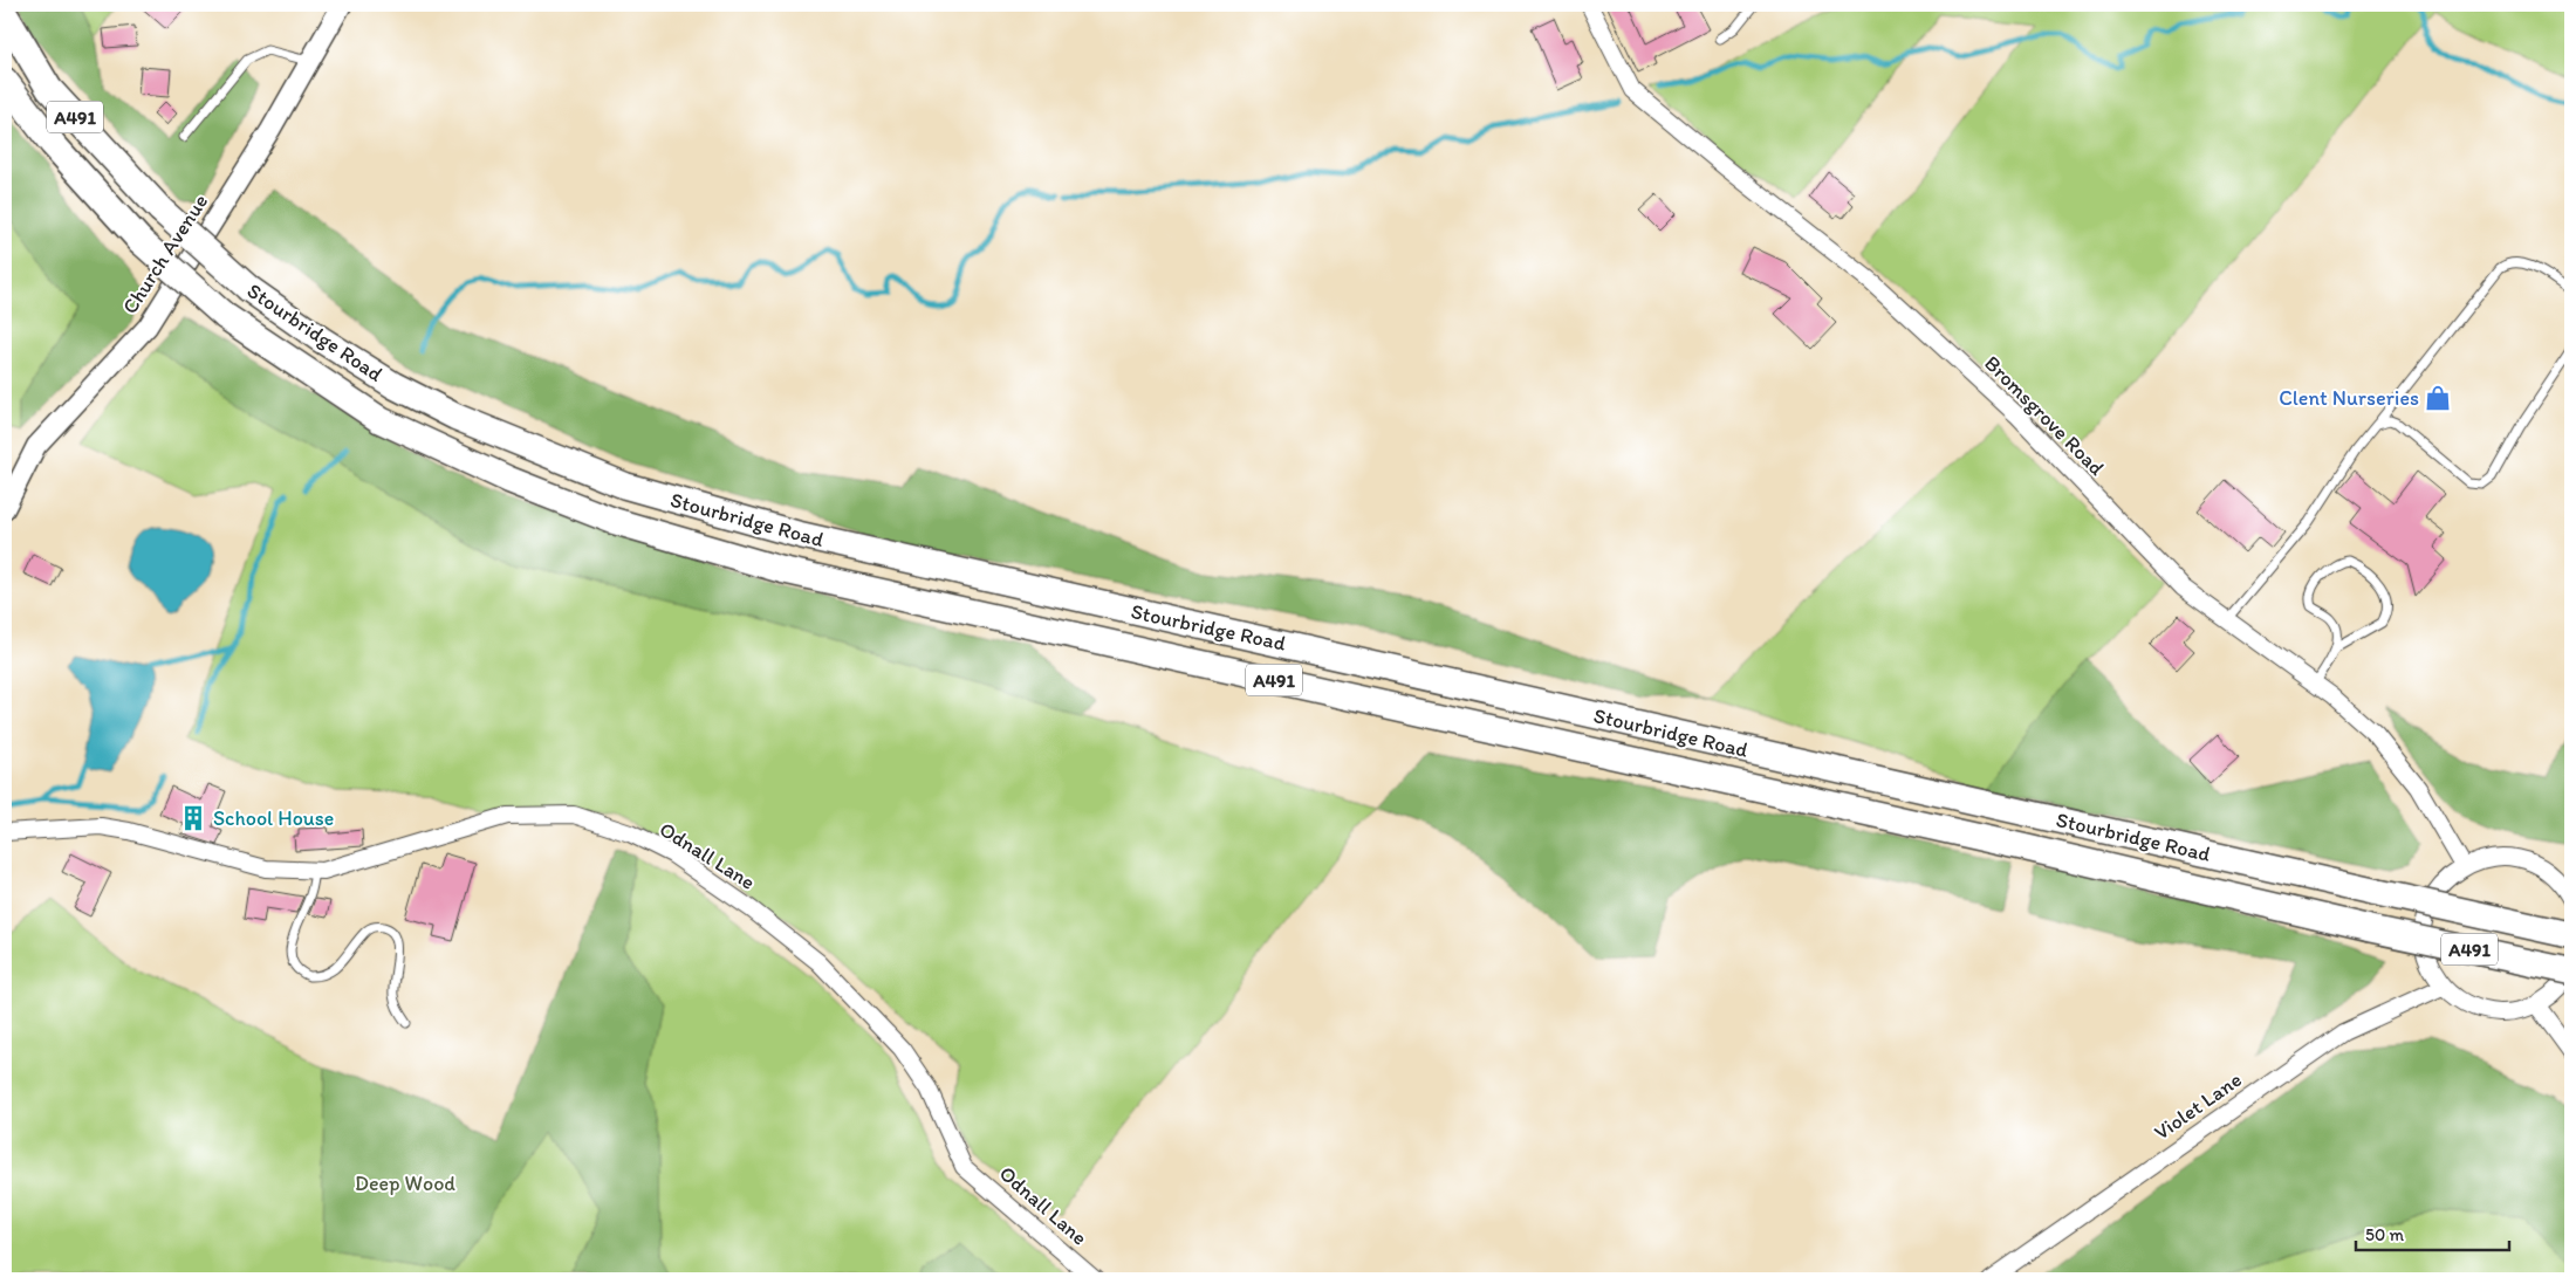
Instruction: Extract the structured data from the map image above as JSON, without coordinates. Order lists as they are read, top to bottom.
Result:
{
  "streets": {
    "highway": ["A491", "Stourbridge Road"],
    "street": [
      "Church Avenue",
      "Bromsgrove Road",
      "Odnall Lane",
      "Violet Lane"
    ]
  },
  "parks": ["Deep Wood"],
  "places": {
    "shop": ["Clent Nurseries"],
    "building": ["School House"]
  },
  "scale_bar": "50 m"
}
